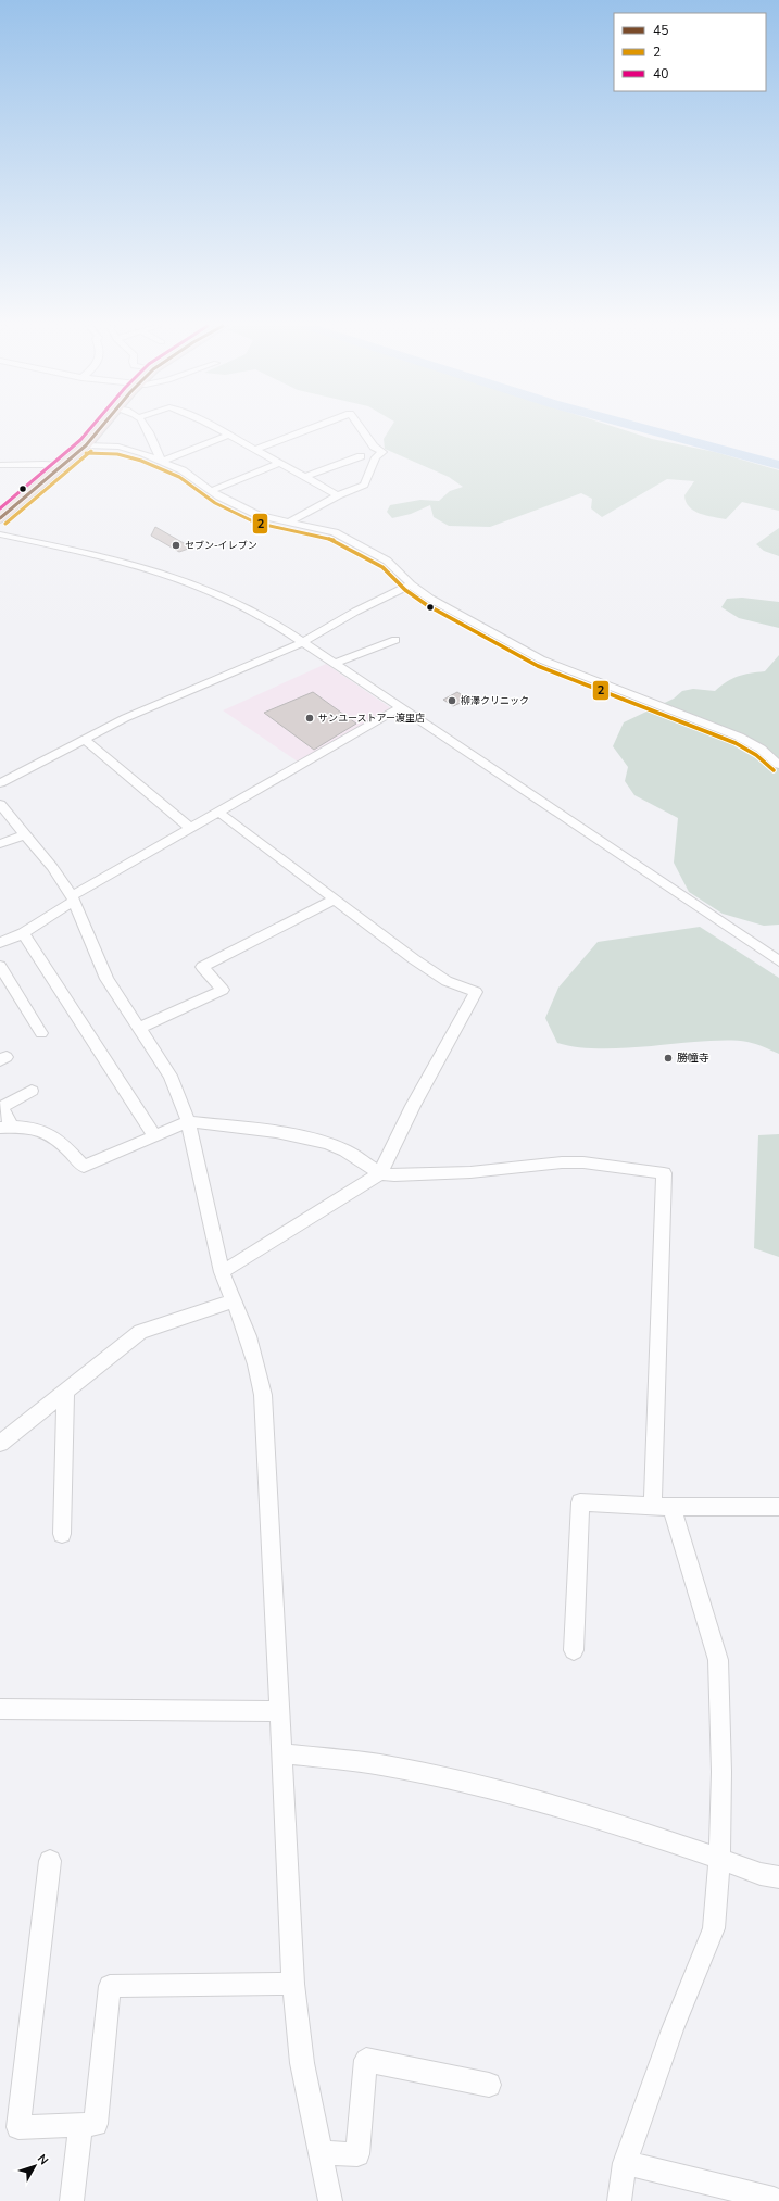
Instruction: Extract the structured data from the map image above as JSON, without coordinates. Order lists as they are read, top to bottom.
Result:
{
  "places": [
    "セブン-イレブン",
    "柳澤クリニック",
    "サンユーストアー渡里店",
    "勝幢寺"
  ],
  "lines": ["transit line 45", "transit line 40", "transit line 2"],
  "legend": ["45", "2", "40"],
  "north": "top right"
}
